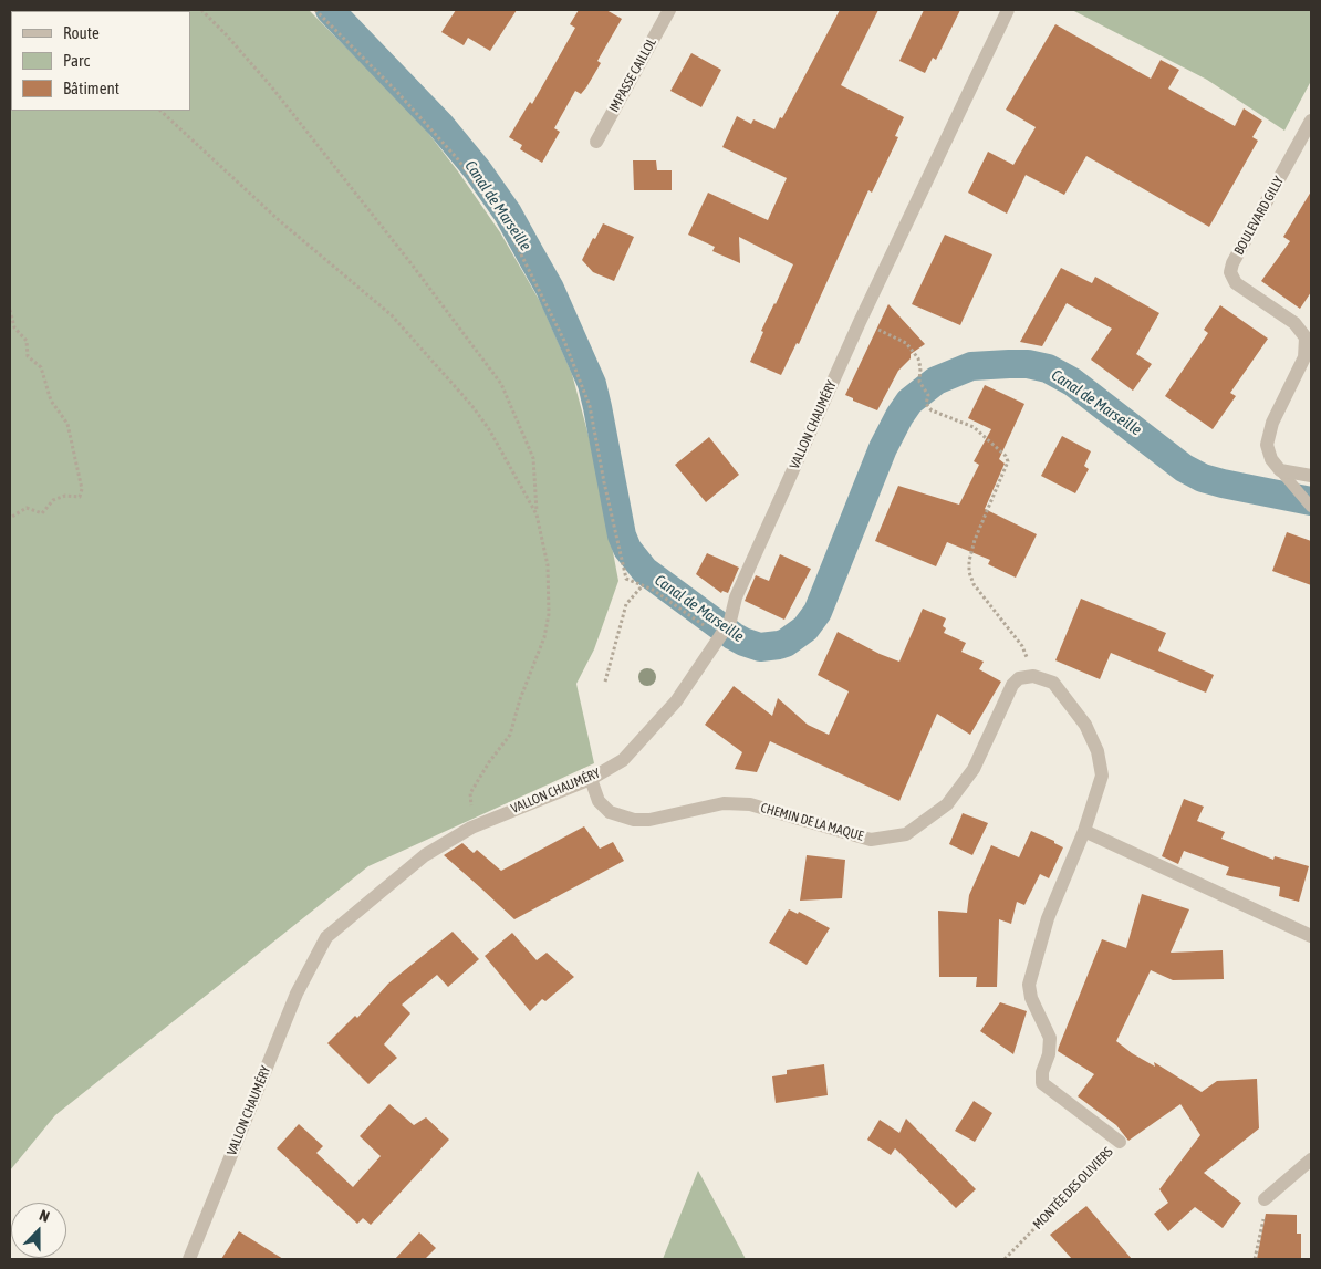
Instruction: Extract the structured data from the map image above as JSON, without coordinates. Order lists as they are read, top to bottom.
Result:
{
  "streets": {
    "street": [
      "IMPASSE CAILLOL",
      "BOULEVARD GILLY",
      "VALLON CHAUMÉRY",
      "CHEMIN DE LA MAQUE",
      "MONTÉE DES OLIVIERS"
    ]
  },
  "crossings": [
    ["VALLON CHAUMÉRY", "CHEMIN DE LA MAQUE"]
  ],
  "water": ["Canal de Marseille"],
  "legend": ["Route", "Parc", "Bâtiment"],
  "north": "top"
}
